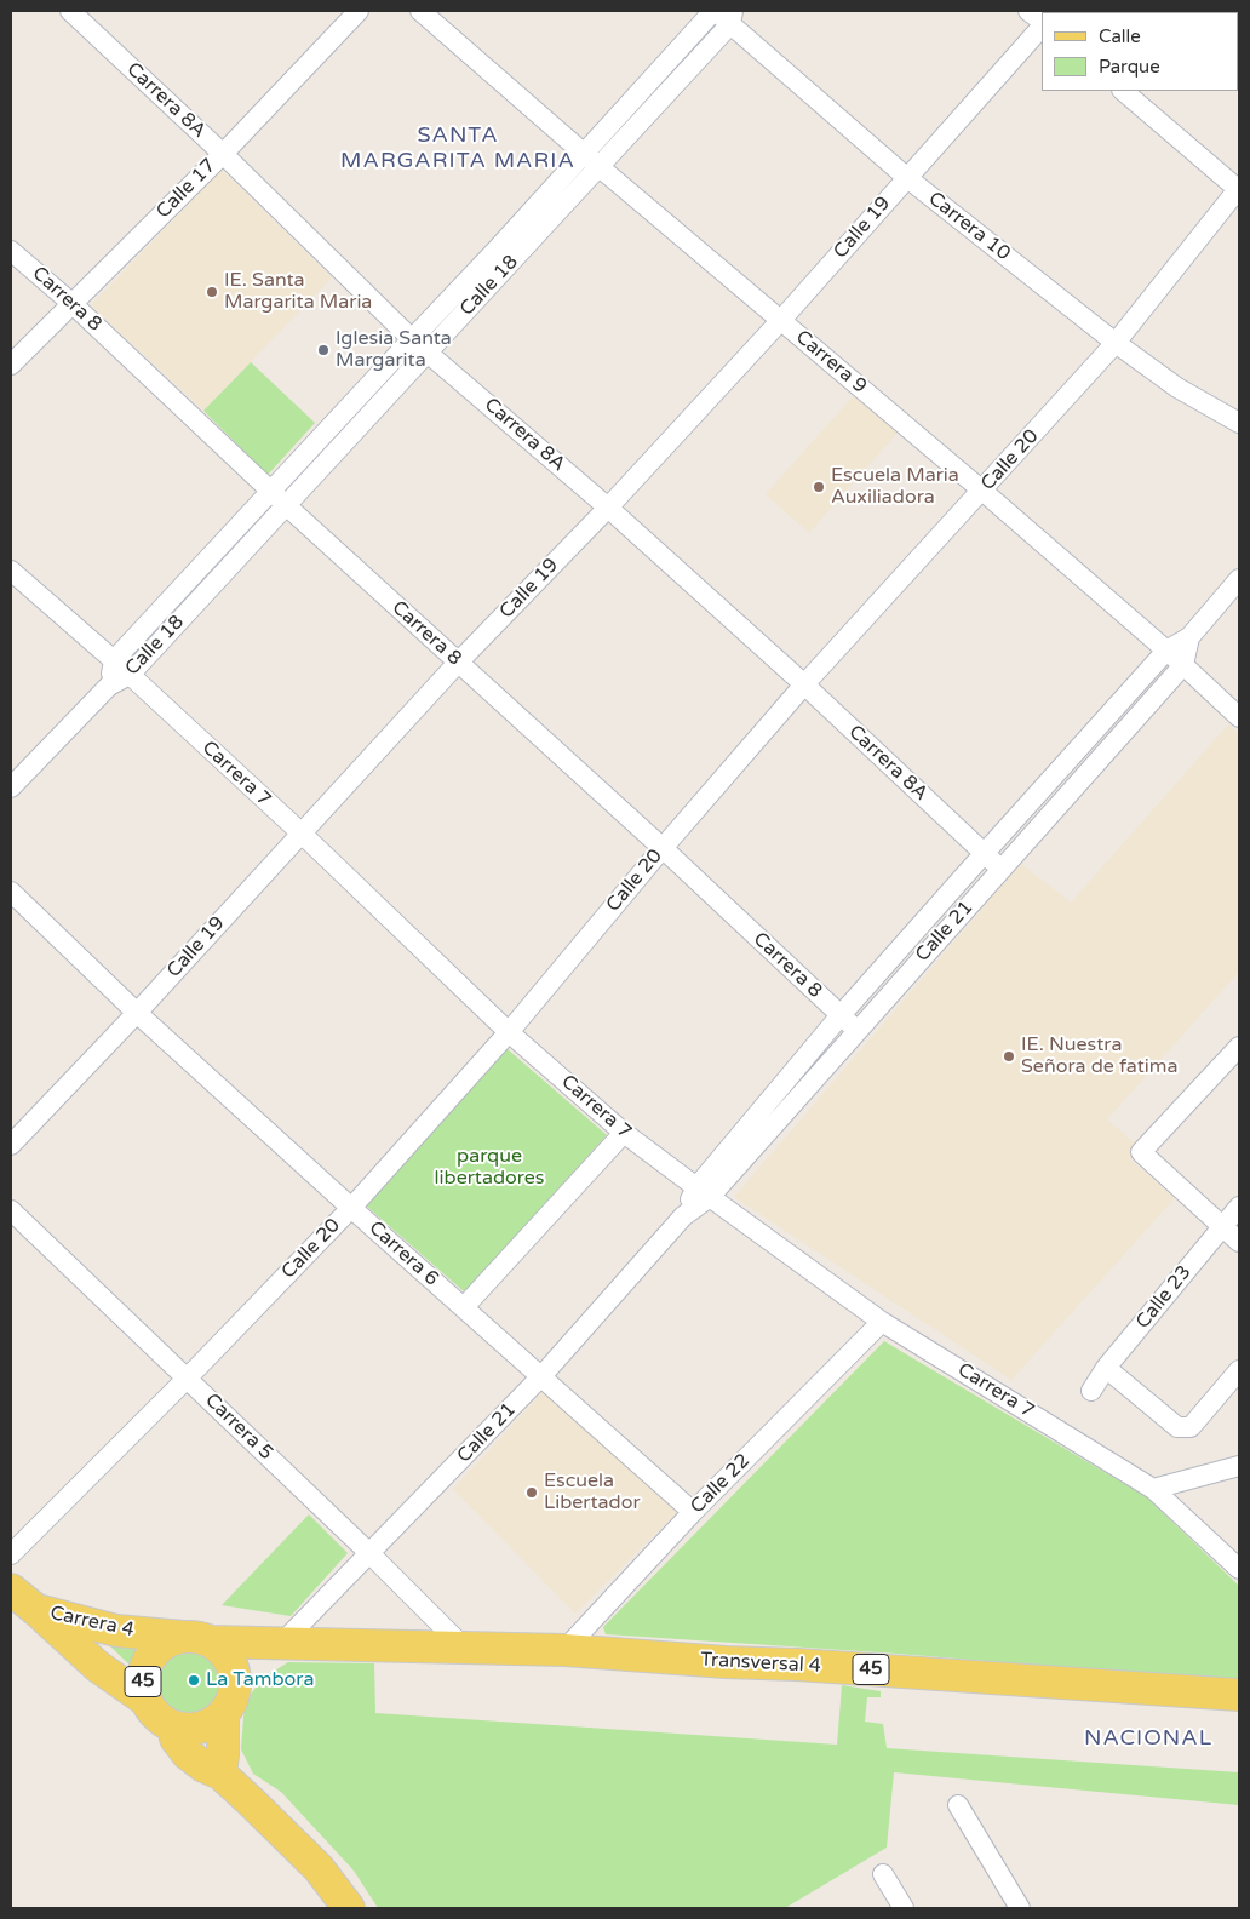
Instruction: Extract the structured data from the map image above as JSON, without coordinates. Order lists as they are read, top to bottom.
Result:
{
  "streets": {
    "main road": ["Carrera 4", "Transversal 4", "45"],
    "street": [
      "Carrera 8A",
      "Calle 17",
      "Carrera 10",
      "Calle 19",
      "Calle 18",
      "Carrera 8",
      "Carrera 9",
      "Calle 20",
      "Carrera 7",
      "Calle 21",
      "Carrera 6",
      "Calle 23",
      "Carrera 5",
      "Calle 22"
    ]
  },
  "crossings": [
    ["Carrera 8A", "Calle 17"],
    ["Carrera 8A", "Calle 19"],
    ["Carrera 8A", "Calle 18"],
    ["Carrera 8A", "Calle 20"],
    ["Carrera 8A", "Calle 21"],
    ["Calle 17", "Carrera 8"],
    ["Carrera 10", "Calle 19"],
    ["Carrera 10", "Calle 18"],
    ["Carrera 10", "Calle 20"],
    ["Calle 19", "Carrera 8"],
    ["Calle 19", "Carrera 9"],
    ["Calle 19", "Carrera 7"],
    ["Calle 19", "Carrera 6"],
    ["Calle 18", "Carrera 8"],
    ["Calle 18", "Carrera 9"],
    ["Calle 18", "Carrera 7"],
    ["Carrera 8", "Calle 20"],
    ["Carrera 8", "Calle 21"],
    ["Carrera 9", "Calle 20"],
    ["Carrera 9", "Calle 21"],
    ["Calle 20", "Carrera 7"],
    ["Calle 20", "Carrera 6"],
    ["Calle 20", "Carrera 5"],
    ["Carrera 7", "Calle 21"],
    ["Carrera 7", "Calle 22"],
    ["Calle 21", "Carrera 6"],
    ["Calle 21", "Carrera 5"],
    ["Calle 21", "Transversal 4"],
    ["Calle 21", "45"],
    ["Carrera 6", "Calle 22"],
    ["Carrera 5", "Transversal 4"],
    ["Calle 22", "Transversal 4"],
    ["Carrera 4", "45"],
    ["Transversal 4", "45"]
  ],
  "districts": ["SANTA MARGARITA MARIA", "NACIONAL"],
  "parks": ["parque libertadores"],
  "places": [
    "IE. Santa Margarita Maria",
    "Iglesia Santa Margarita",
    "Escuela Maria Auxiliadora",
    "IE. Nuestra Señora de fatima",
    "Escuela Libertador",
    "La Tambora"
  ],
  "legend": ["Calle", "Parque"]
}
